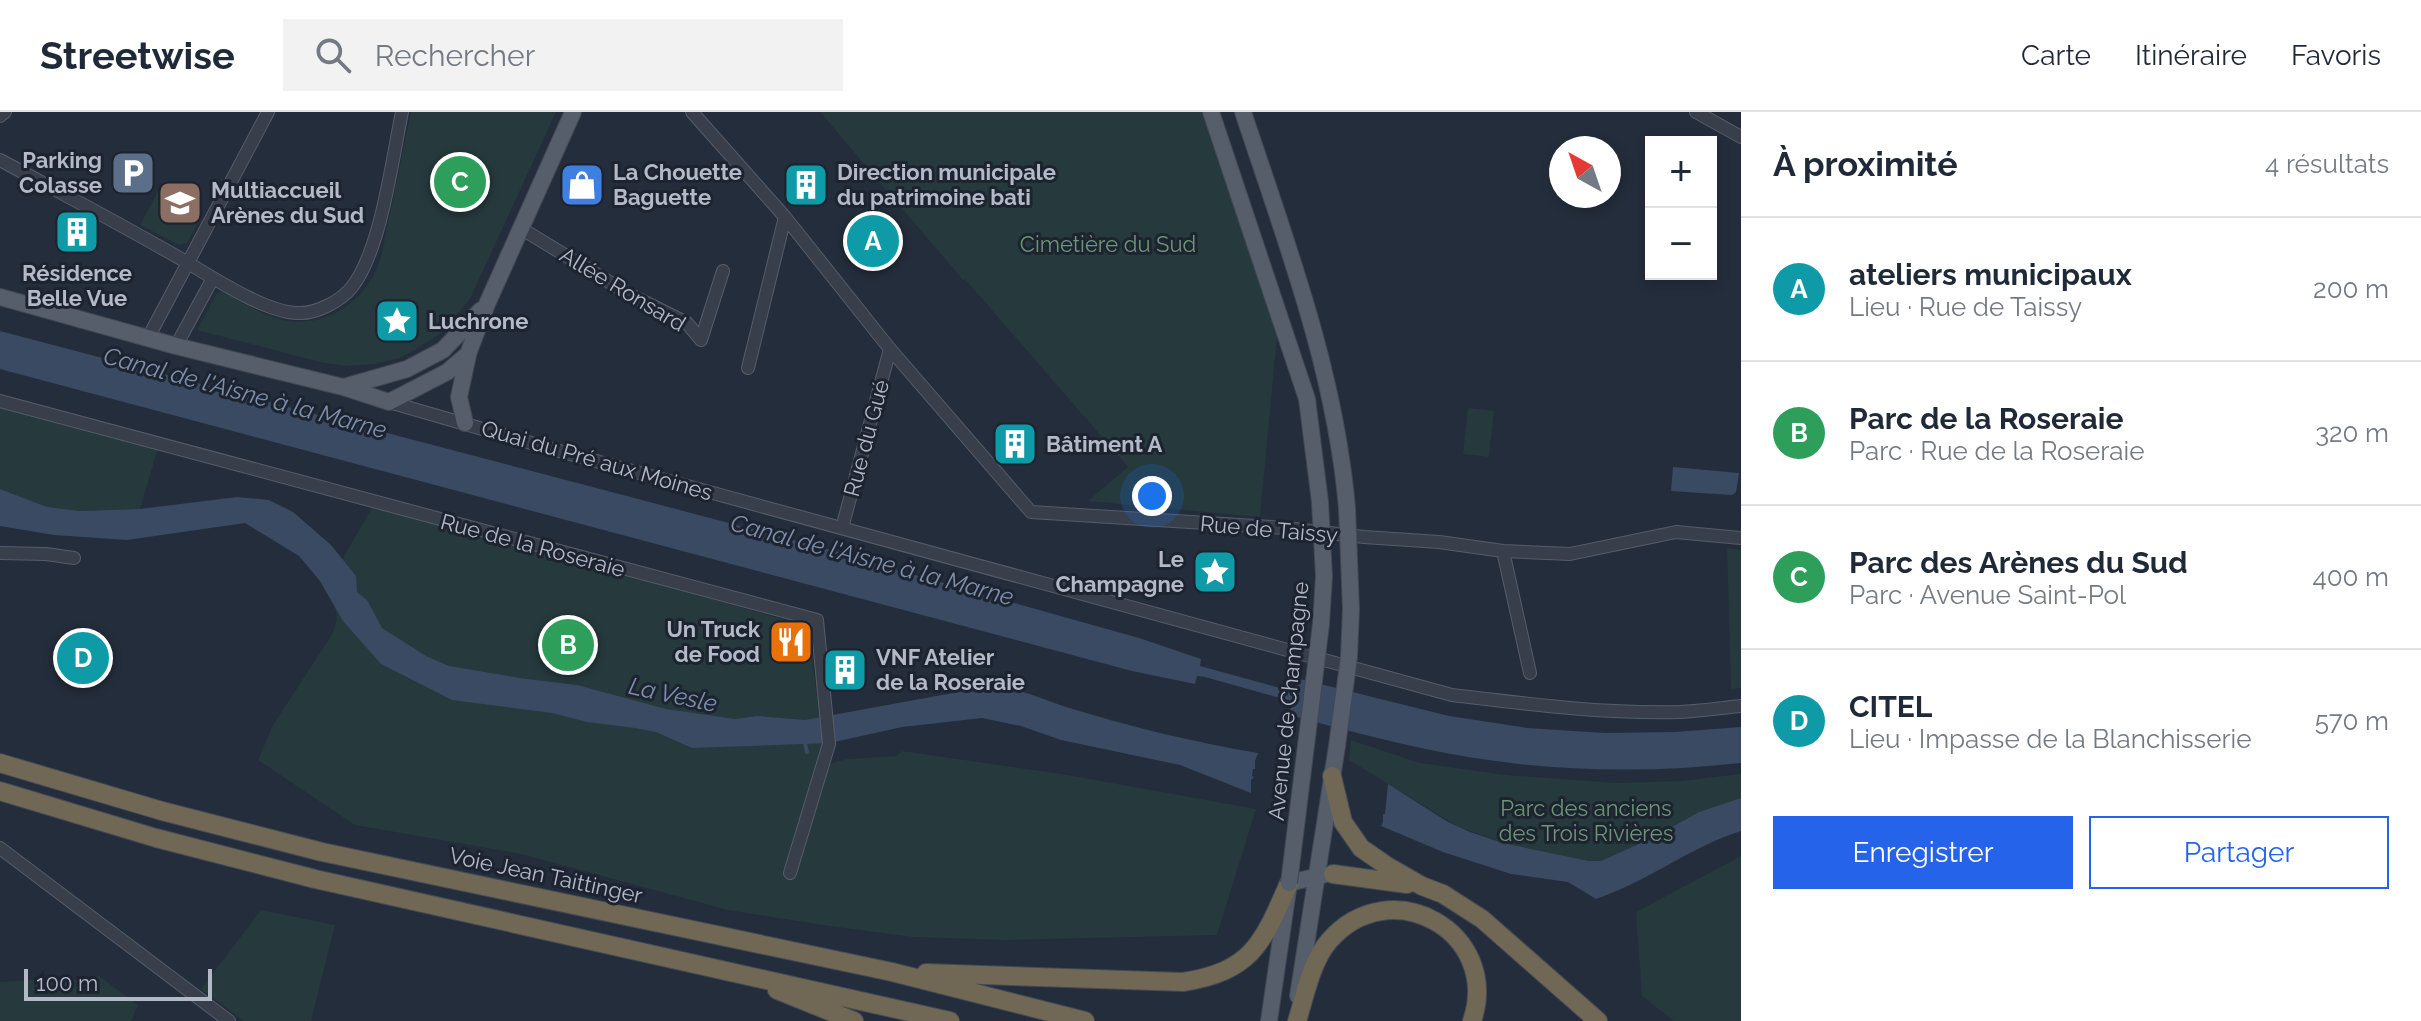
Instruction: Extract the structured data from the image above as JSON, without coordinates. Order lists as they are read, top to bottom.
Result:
{
  "streets": {
    "highway": ["Voie Jean Taittinger"],
    "main road": ["Avenue de Champagne"],
    "street": [
      "Allée Ronsard",
      "Rue du Gué",
      "Quai du Pré aux Moines",
      "Rue de Taissy",
      "Rue de la Roseraie"
    ]
  },
  "crossings": [
    ["Rue du Gué", "Quai du Pré aux Moines"],
    ["Rue du Gué", "Rue de Taissy"]
  ],
  "water": ["Canal de l'Aisne à la Marne", "La Vesle"],
  "parks": ["Cimetière du Sud", "Parc des anciens des Trois Rivières"],
  "places": {
    "parking": ["Parking Colasse"],
    "shop": ["La Chouette Baguette"],
    "building": [
      "Direction municipale du patrimoine bati",
      "Résidence Belle Vue",
      "Bâtiment A",
      "VNF Atelier de la Roseraie"
    ],
    "school or university": ["Multiaccueil Arènes du Sud"],
    "place": ["Luchrone", "Le Champagne"],
    "restaurant": ["Un Truck de Food"]
  },
  "scale_bar": "100 m",
  "north": "top left",
  "page": {
    "header": "Streetwise",
    "search": "Rechercher",
    "nav": ["Carte", "Itinéraire", "Favoris"],
    "heading": ["À proximité", "4 résultats"],
    "map_buttons": ["+", "−"],
    "pins": [
      "C",
      "A",
      "B",
      "D"
    ],
    "list": [
      {
        "mark": "A",
        "name": "ateliers municipaux",
        "note": "Lieu · Rue de Taissy",
        "value": "200 m"
      },
      {
        "mark": "B",
        "name": "Parc de la Roseraie",
        "note": "Parc · Rue de la Roseraie",
        "value": "320 m"
      },
      {
        "mark": "C",
        "name": "Parc des Arènes du Sud",
        "note": "Parc · Avenue Saint-Pol",
        "value": "400 m"
      },
      {
        "mark": "D",
        "name": "CITEL",
        "note": "Lieu · Impasse de la Blanchisserie",
        "value": "570 m"
      }
    ],
    "buttons": ["Enregistrer", "Partager"],
    "scale": "100 m"
  }
}
